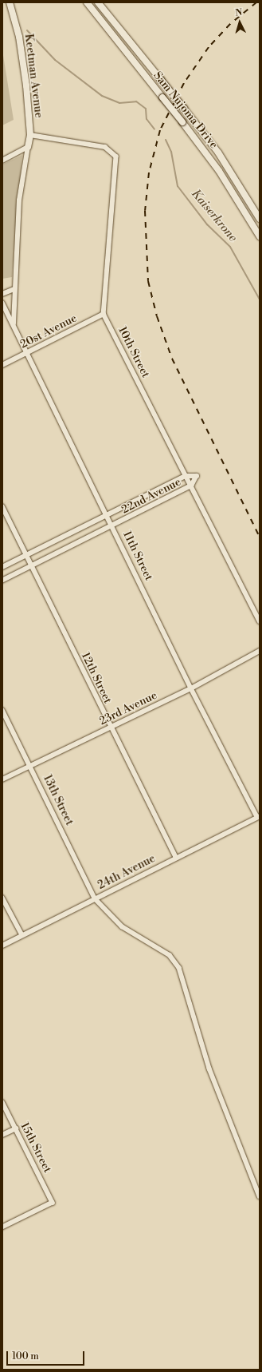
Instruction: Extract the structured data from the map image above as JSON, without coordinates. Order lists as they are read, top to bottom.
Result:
{
  "streets": {
    "main road": ["Keetman Avenue", "Sam Nujoma Drive"],
    "street": [
      "20st Avenue",
      "10th Street",
      "22nd Avenue",
      "11th Street",
      "12th Street",
      "23rd Avenue",
      "13th Street",
      "24th Avenue",
      "15th Street"
    ]
  },
  "crossings": [
    ["Keetman Avenue", "11th Street"],
    ["20st Avenue", "10th Street"],
    ["20st Avenue", "11th Street"],
    ["10th Street", "22nd Avenue"],
    ["22nd Avenue", "11th Street"],
    ["22nd Avenue", "12th Street"],
    ["11th Street", "23rd Avenue"],
    ["11th Street", "24th Avenue"],
    ["12th Street", "23rd Avenue"],
    ["12th Street", "24th Avenue"],
    ["23rd Avenue", "13th Street"],
    ["13th Street", "24th Avenue"]
  ],
  "water": ["Kaiserkrone"],
  "scale_bar": "100 m",
  "north": "top"
}
